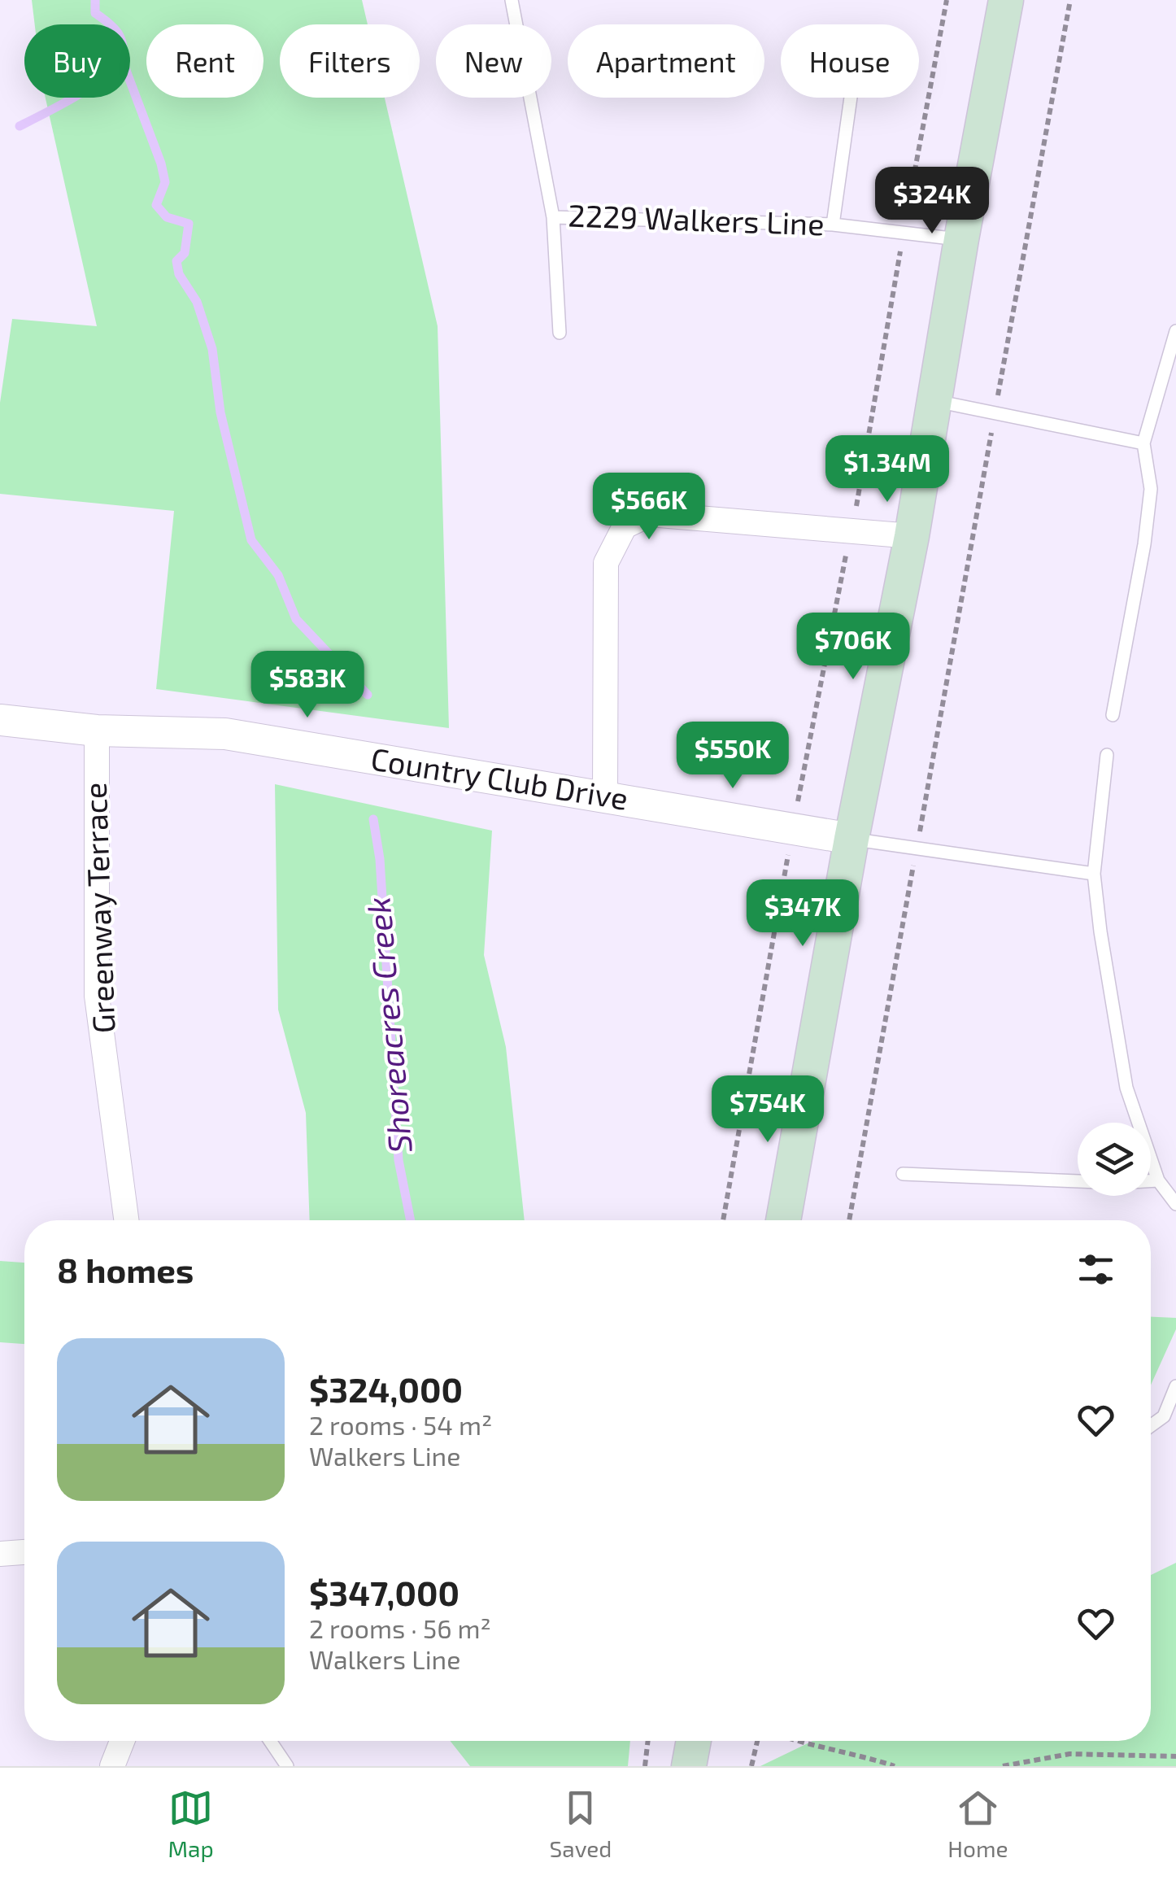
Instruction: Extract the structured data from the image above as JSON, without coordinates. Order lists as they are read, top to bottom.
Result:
{
  "streets": {
    "street": ["Country Club Drive", "Greenway Terrace"],
    "lane": ["2229 Walkers Line"]
  },
  "crossings": [
    ["Country Club Drive", "Greenway Terrace"]
  ],
  "water": ["Shoreacres Creek"],
  "page": {
    "chip": [
      "Buy",
      "Rent",
      "Filters",
      "New",
      "Apartment",
      "House"
    ],
    "price": [
      "$324K",
      "$1.34M",
      "$566K",
      "$706K",
      "$583K",
      "$550K",
      "$347K",
      "$754K"
    ],
    "heading": "8 homes",
    "list": [
      {
        "name": "$324,000",
        "note": "2 rooms · 54 m² · Walkers Line"
      },
      {
        "name": "$347,000",
        "note": "2 rooms · 56 m² · Walkers Line"
      }
    ],
    "tabs": ["Map", "Saved", "Home"]
  }
}
